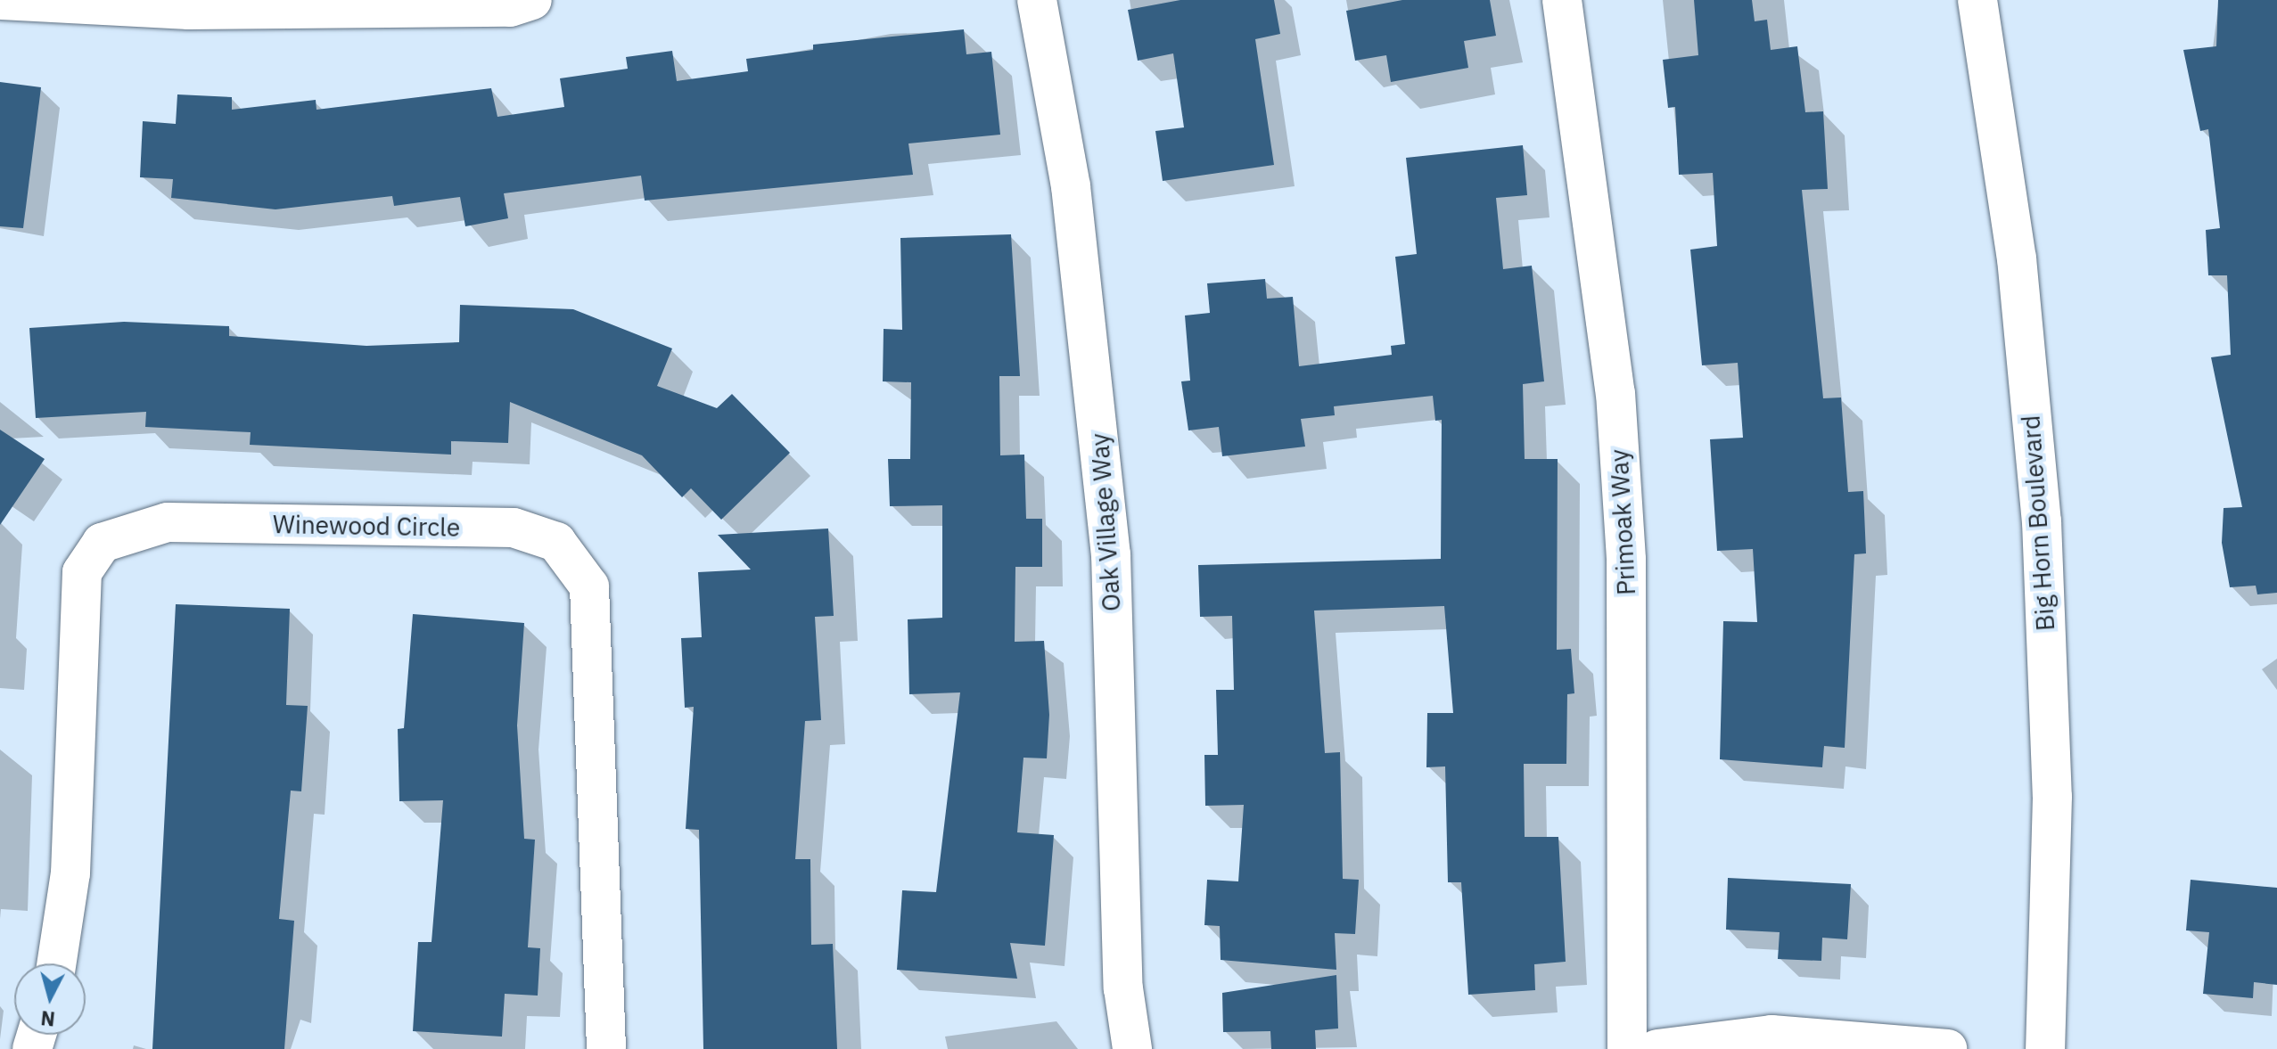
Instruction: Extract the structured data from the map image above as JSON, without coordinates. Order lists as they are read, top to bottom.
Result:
{
  "streets": {
    "street": [
      "Oak Village Way",
      "Primoak Way",
      "Big Horn Boulevard",
      "Winewood Circle"
    ]
  },
  "north": "bottom"
}
